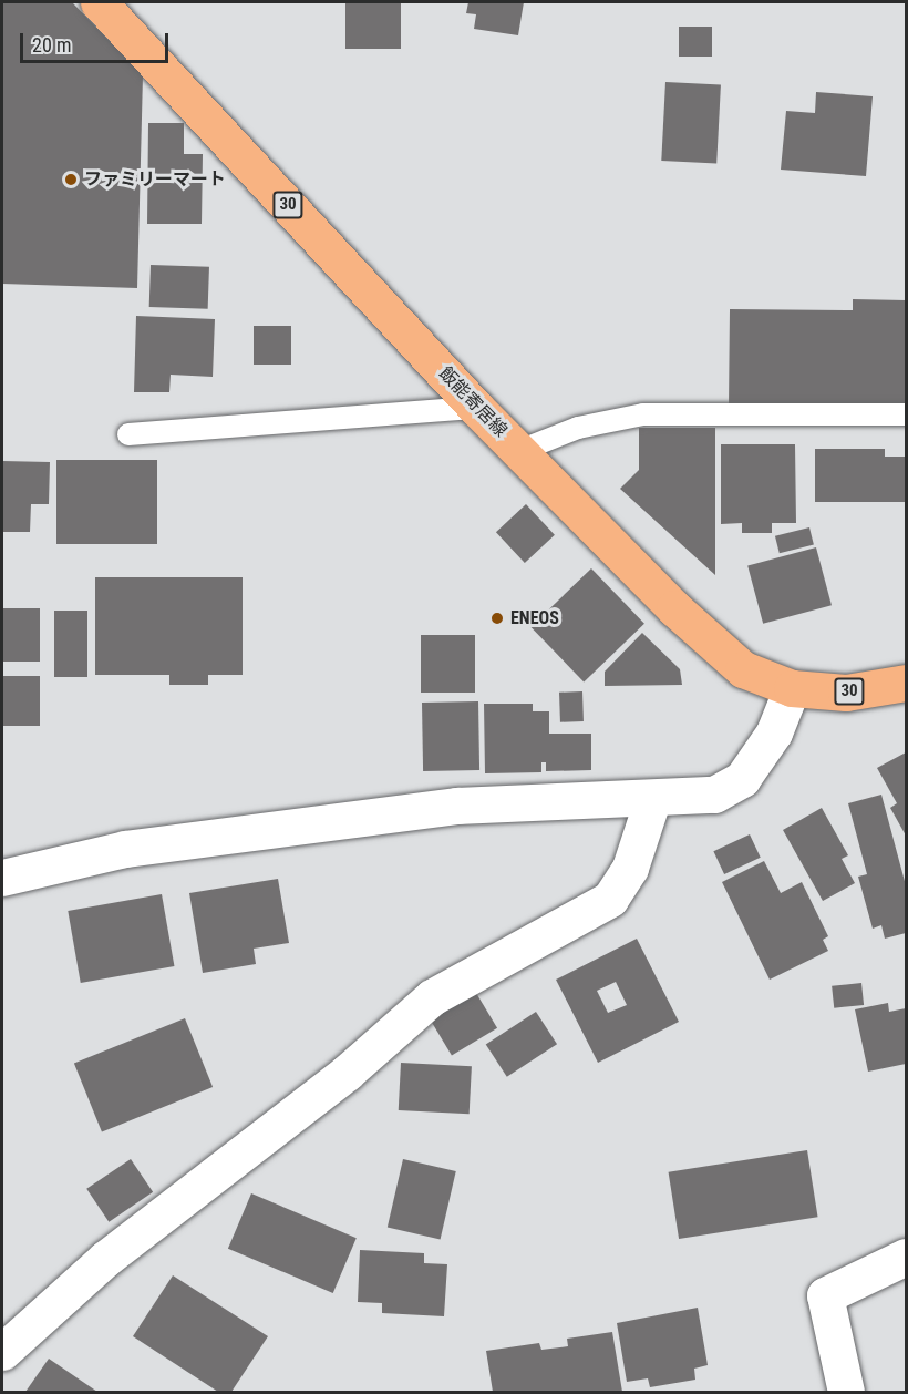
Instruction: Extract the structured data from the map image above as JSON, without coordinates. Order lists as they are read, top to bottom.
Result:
{
  "streets": {
    "main road": ["30", "飯能寄居線"]
  },
  "places": ["ファミリーマート", "ENEOS"],
  "scale_bar": "20 m"
}
